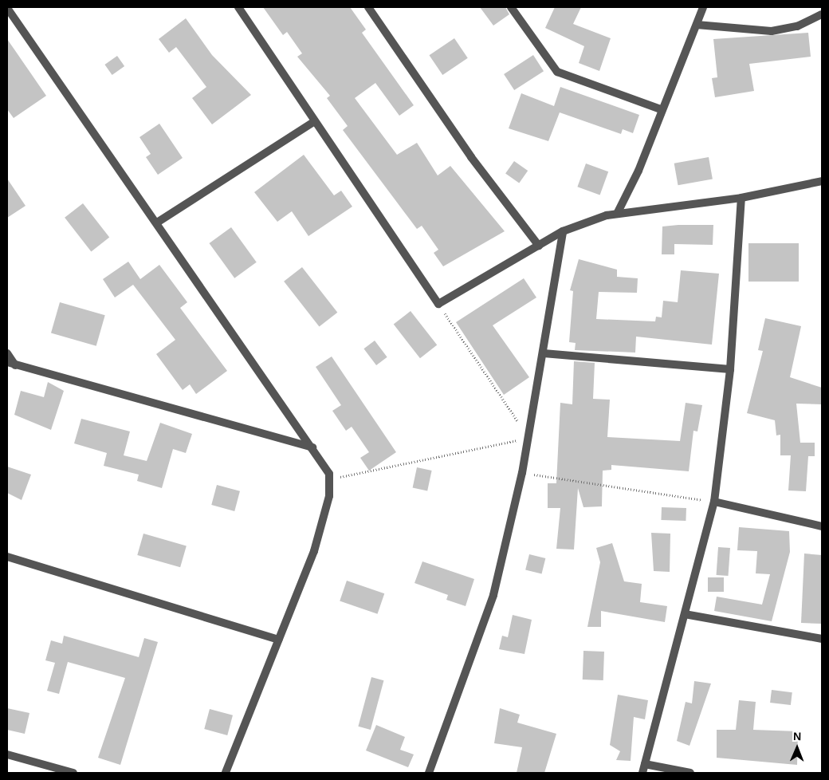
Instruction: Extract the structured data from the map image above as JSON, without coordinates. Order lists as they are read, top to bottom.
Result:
{
  "north": "top"
}
